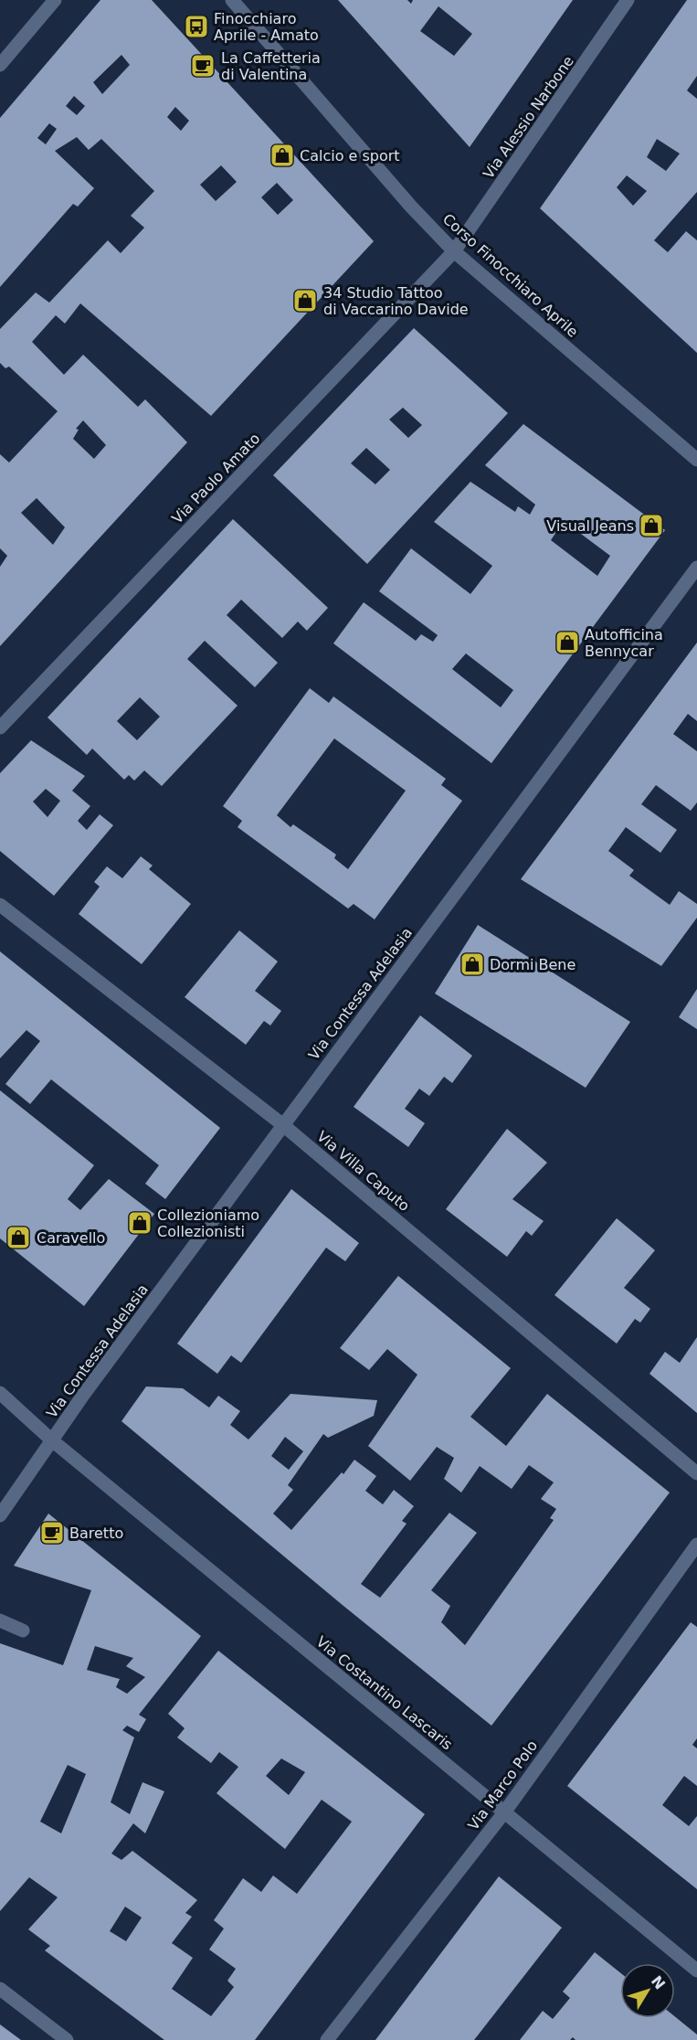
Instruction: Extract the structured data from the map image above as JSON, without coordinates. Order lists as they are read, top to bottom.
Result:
{
  "streets": {
    "street": [
      "Via Alessio Narbone",
      "Corso Finocchiaro Aprile",
      "Via Paolo Amato",
      "Via Contessa Adelasia",
      "Via Villa Caputo",
      "Via Costantino Lascaris",
      "Via Marco Polo"
    ]
  },
  "crossings": [
    ["Via Alessio Narbone", "Corso Finocchiaro Aprile"],
    ["Via Alessio Narbone", "Via Paolo Amato"],
    ["Corso Finocchiaro Aprile", "Via Paolo Amato"],
    ["Via Contessa Adelasia", "Via Villa Caputo"],
    ["Via Contessa Adelasia", "Via Costantino Lascaris"],
    ["Via Costantino Lascaris", "Via Marco Polo"]
  ],
  "places": {
    "bus stop": ["Finocchiaro Aprile - Amato"],
    "cafe": ["La Caffetteria di Valentina", "Baretto"],
    "shop": [
      "Calcio e sport",
      "34 Studio Tattoo di Vaccarino Davide",
      "Visual Jeans",
      "Autofficina Bennycar",
      "Dormi Bene",
      "Collezioniamo Collezionisti",
      "Caravello"
    ]
  },
  "north": "top right"
}
